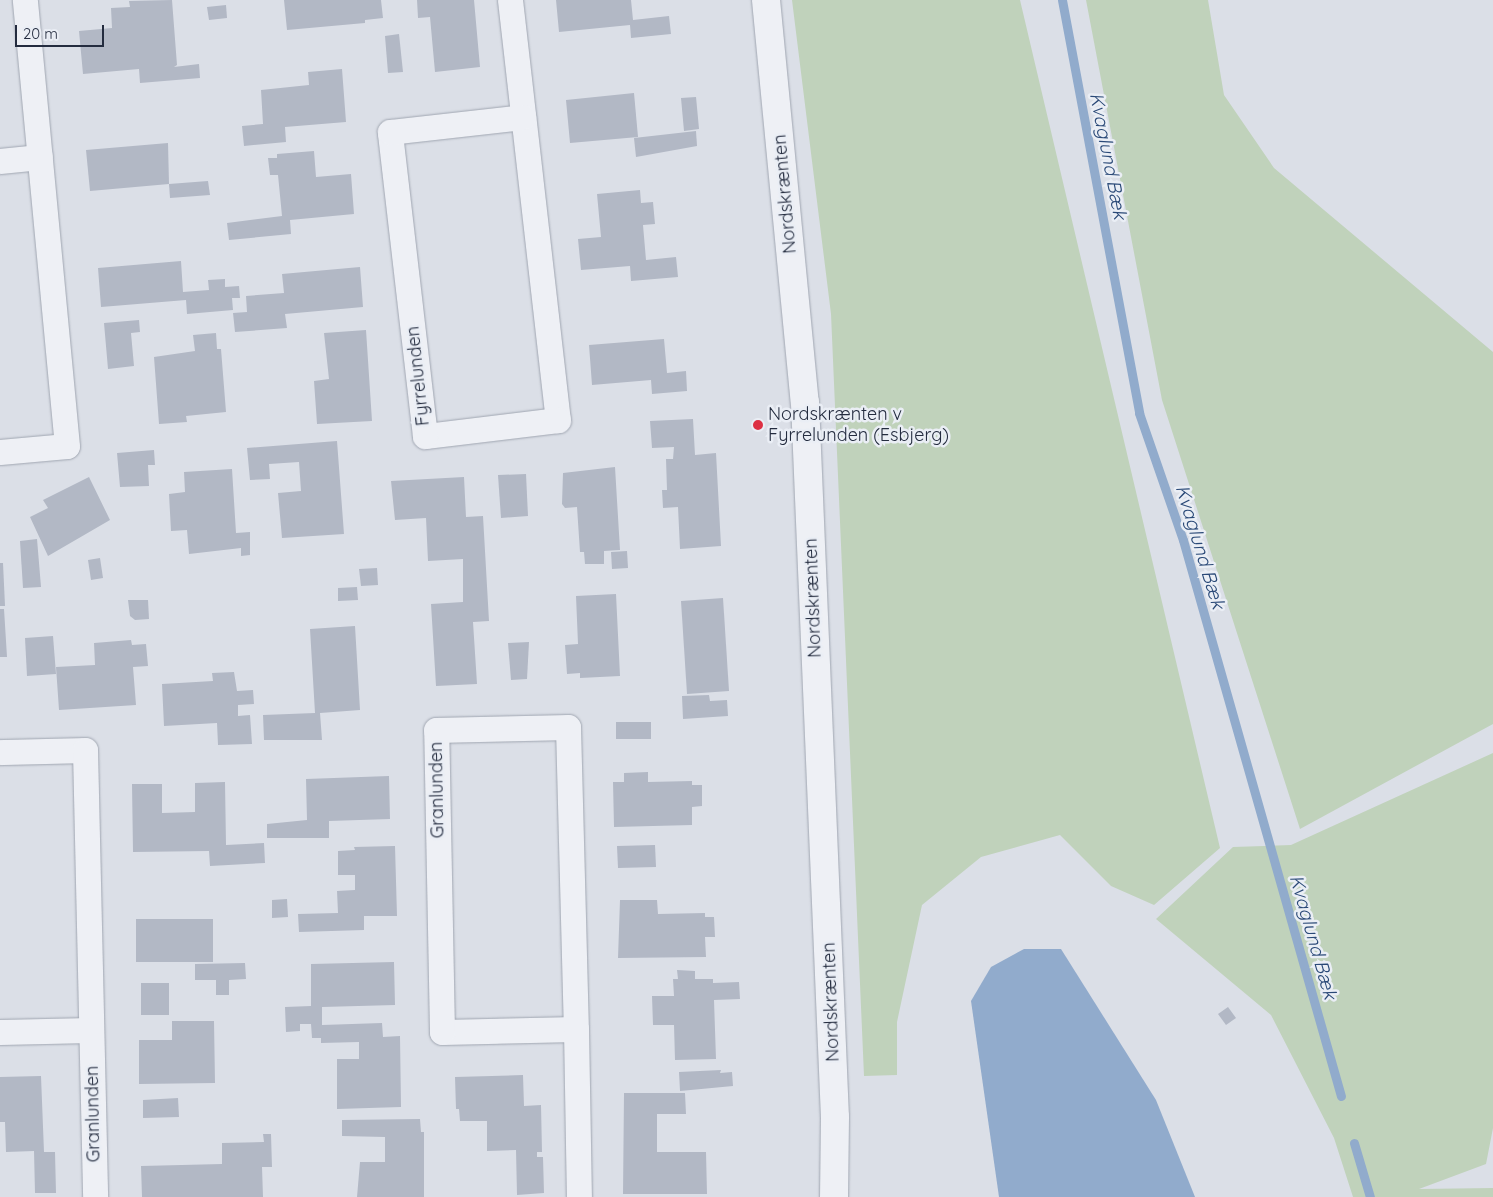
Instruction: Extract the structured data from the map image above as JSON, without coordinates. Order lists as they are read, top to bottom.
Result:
{
  "streets": {
    "street": ["Nordskrænten", "Fyrrelunden", "Granlunden"]
  },
  "water": ["Kvaglund Bæk"],
  "places": ["Nordskrænten v Fyrrelunden (Esbjerg)"],
  "scale_bar": "20 m"
}
